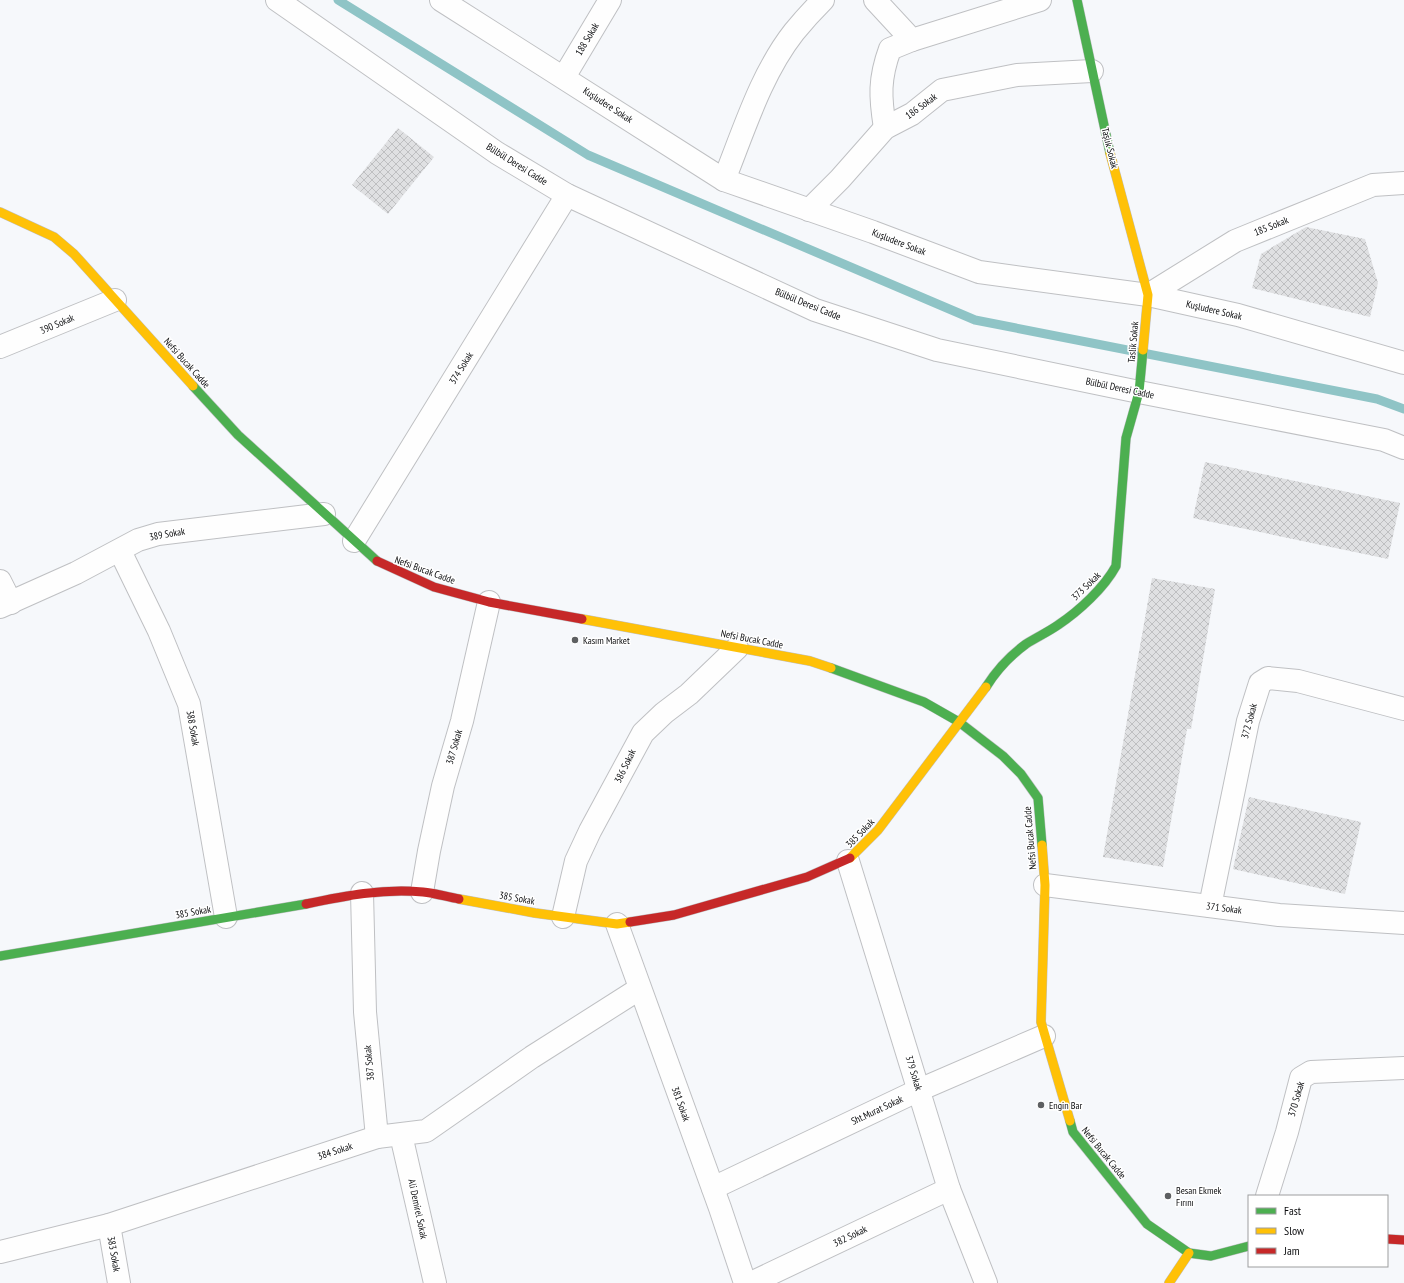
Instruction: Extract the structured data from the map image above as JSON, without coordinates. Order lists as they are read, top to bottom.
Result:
{
  "streets": {
    "street": [
      "188 Sokak",
      "Kuşludere Sokak",
      "186 Sokak",
      "Taşlık Sokak",
      "Bülbül Deresi Cadde",
      "185 Sokak",
      "390 Sokak",
      "Taslik Sokak",
      "Nefsi Bucak Cadde",
      "374 Sokak",
      "389 Sokak",
      "373 Sokak",
      "372 Sokak",
      "388 Sokak",
      "387 Sokak",
      "386 Sokak",
      "385 Sokak",
      "371 Sokak",
      "379 Sokak",
      "370 Sokak",
      "381 Sokak",
      "Sht.Murat Sokak",
      "384 Sokak",
      "Ali Demirel Sokak",
      "382 Sokak",
      "383 Sokak"
    ]
  },
  "crossings": [
    ["188 Sokak", "Kuşludere Sokak"],
    ["Kuşludere Sokak", "186 Sokak"],
    ["Kuşludere Sokak", "Taşlık Sokak"],
    ["Kuşludere Sokak", "185 Sokak"],
    ["Kuşludere Sokak", "Taslik Sokak"],
    ["186 Sokak", "Taşlık Sokak"],
    ["Taşlık Sokak", "185 Sokak"],
    ["Taşlık Sokak", "Taslik Sokak"],
    ["Bülbül Deresi Cadde", "Taslik Sokak"],
    ["Bülbül Deresi Cadde", "374 Sokak"],
    ["Bülbül Deresi Cadde", "373 Sokak"],
    ["185 Sokak", "Taslik Sokak"],
    ["390 Sokak", "Nefsi Bucak Cadde"],
    ["Taslik Sokak", "373 Sokak"],
    ["Nefsi Bucak Cadde", "374 Sokak"],
    ["Nefsi Bucak Cadde", "389 Sokak"],
    ["Nefsi Bucak Cadde", "373 Sokak"],
    ["Nefsi Bucak Cadde", "387 Sokak"],
    ["Nefsi Bucak Cadde", "386 Sokak"],
    ["Nefsi Bucak Cadde", "385 Sokak"],
    ["Nefsi Bucak Cadde", "371 Sokak"],
    ["Nefsi Bucak Cadde", "Sht.Murat Sokak"],
    ["389 Sokak", "388 Sokak"],
    ["373 Sokak", "385 Sokak"],
    ["372 Sokak", "371 Sokak"],
    ["388 Sokak", "385 Sokak"],
    ["387 Sokak", "385 Sokak"],
    ["387 Sokak", "384 Sokak"],
    ["386 Sokak", "385 Sokak"],
    ["385 Sokak", "379 Sokak"],
    ["385 Sokak", "381 Sokak"],
    ["379 Sokak", "Sht.Murat Sokak"],
    ["379 Sokak", "382 Sokak"],
    ["381 Sokak", "Sht.Murat Sokak"],
    ["381 Sokak", "384 Sokak"],
    ["384 Sokak", "Ali Demirel Sokak"],
    ["384 Sokak", "383 Sokak"]
  ],
  "places": ["Kasım Market", "Engin Bar", "Besan Ekmek Fırını"],
  "legend": ["Fast", "Slow", "Jam"]
}
